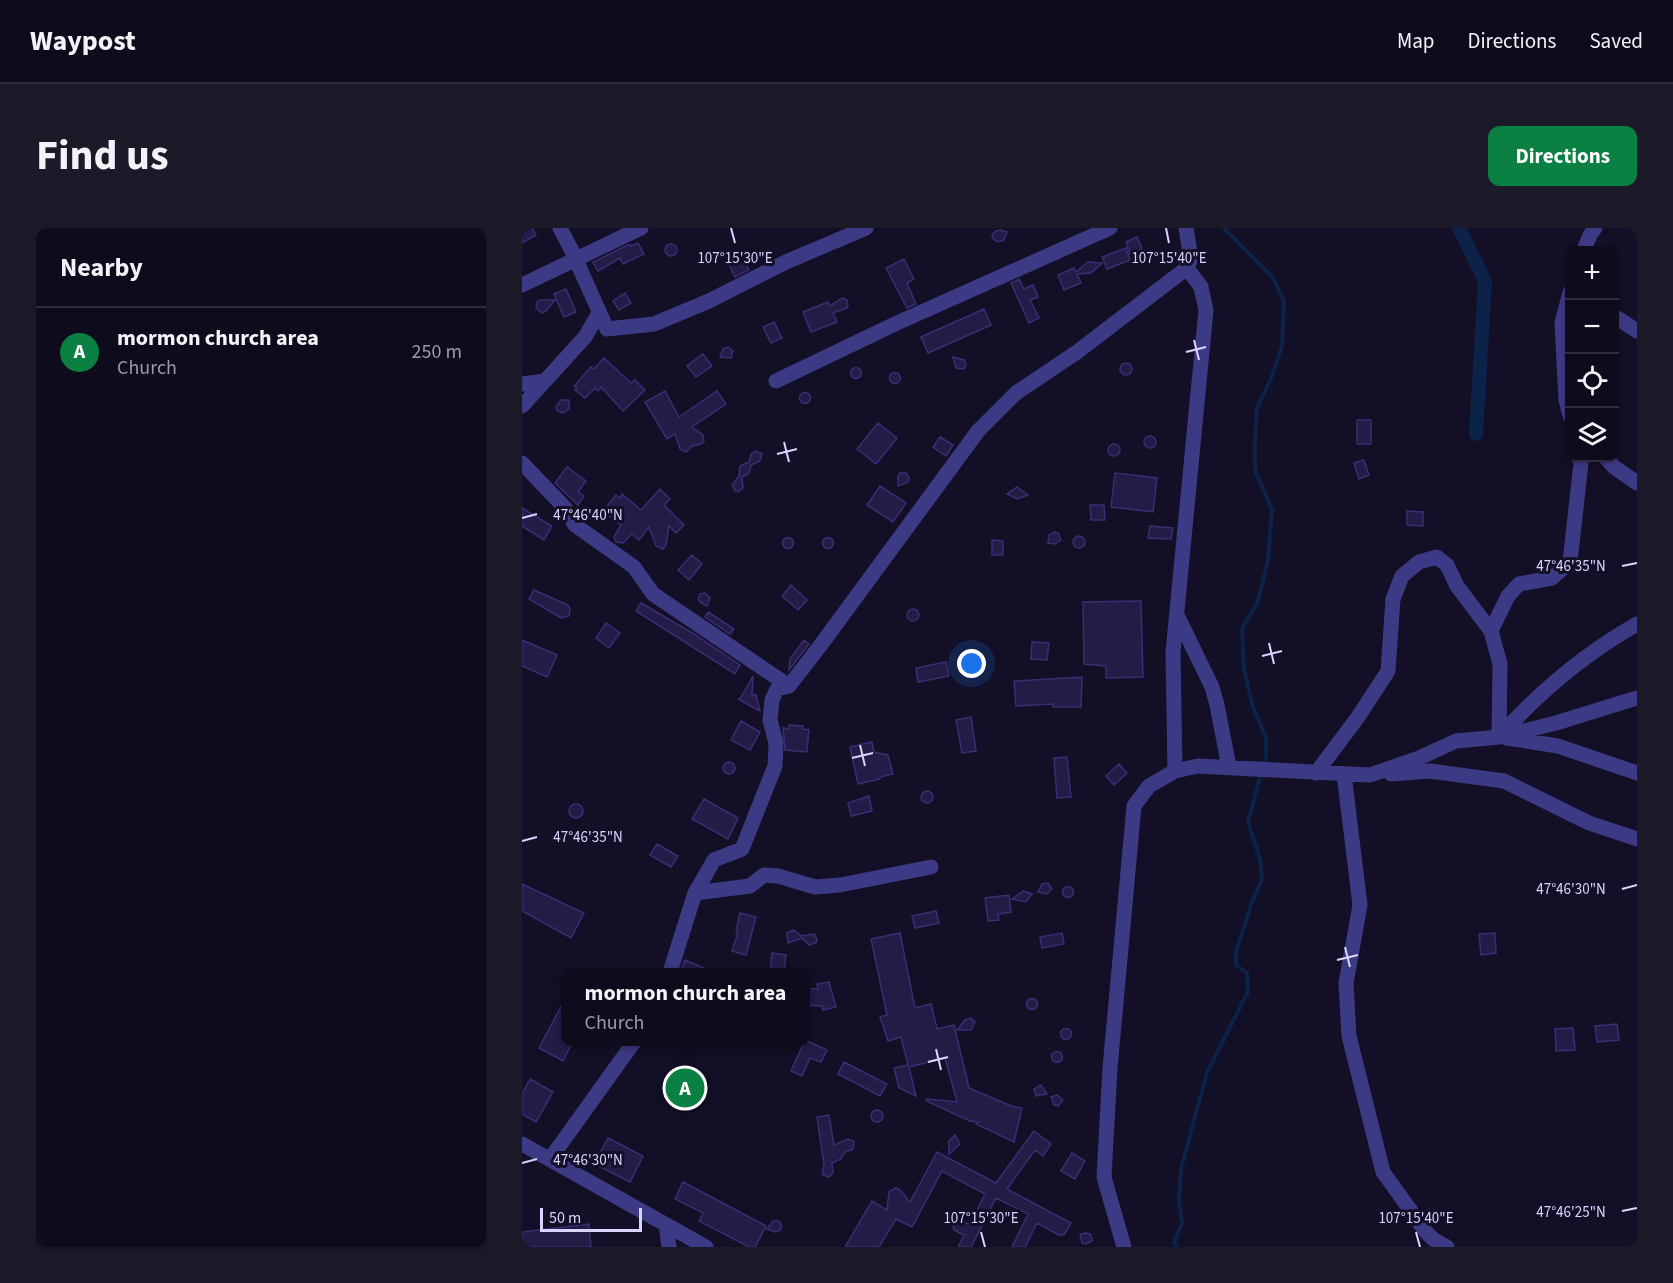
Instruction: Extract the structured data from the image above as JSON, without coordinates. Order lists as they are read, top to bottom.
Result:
{
  "scale_bar": "50 m",
  "page": {
    "header": "Waypost",
    "nav": ["Map", "Directions", "Saved"],
    "title": "Find us",
    "buttons": "Directions",
    "heading": "Nearby",
    "map_buttons": ["+", "−"],
    "list": [
      {
        "mark": "A",
        "name": "mormon church area",
        "note": "Church",
        "value": "250 m"
      }
    ],
    "popup": ["mormon church area", "Church"],
    "pins": "A",
    "scale": "50 m"
  },
  "coordinates": [
    "107°15'30\"E",
    "107°15'40\"E",
    "47°46'40\"N",
    "47°46'35\"N",
    "47°46'30\"N",
    "47°46'25\"N"
  ]
}
